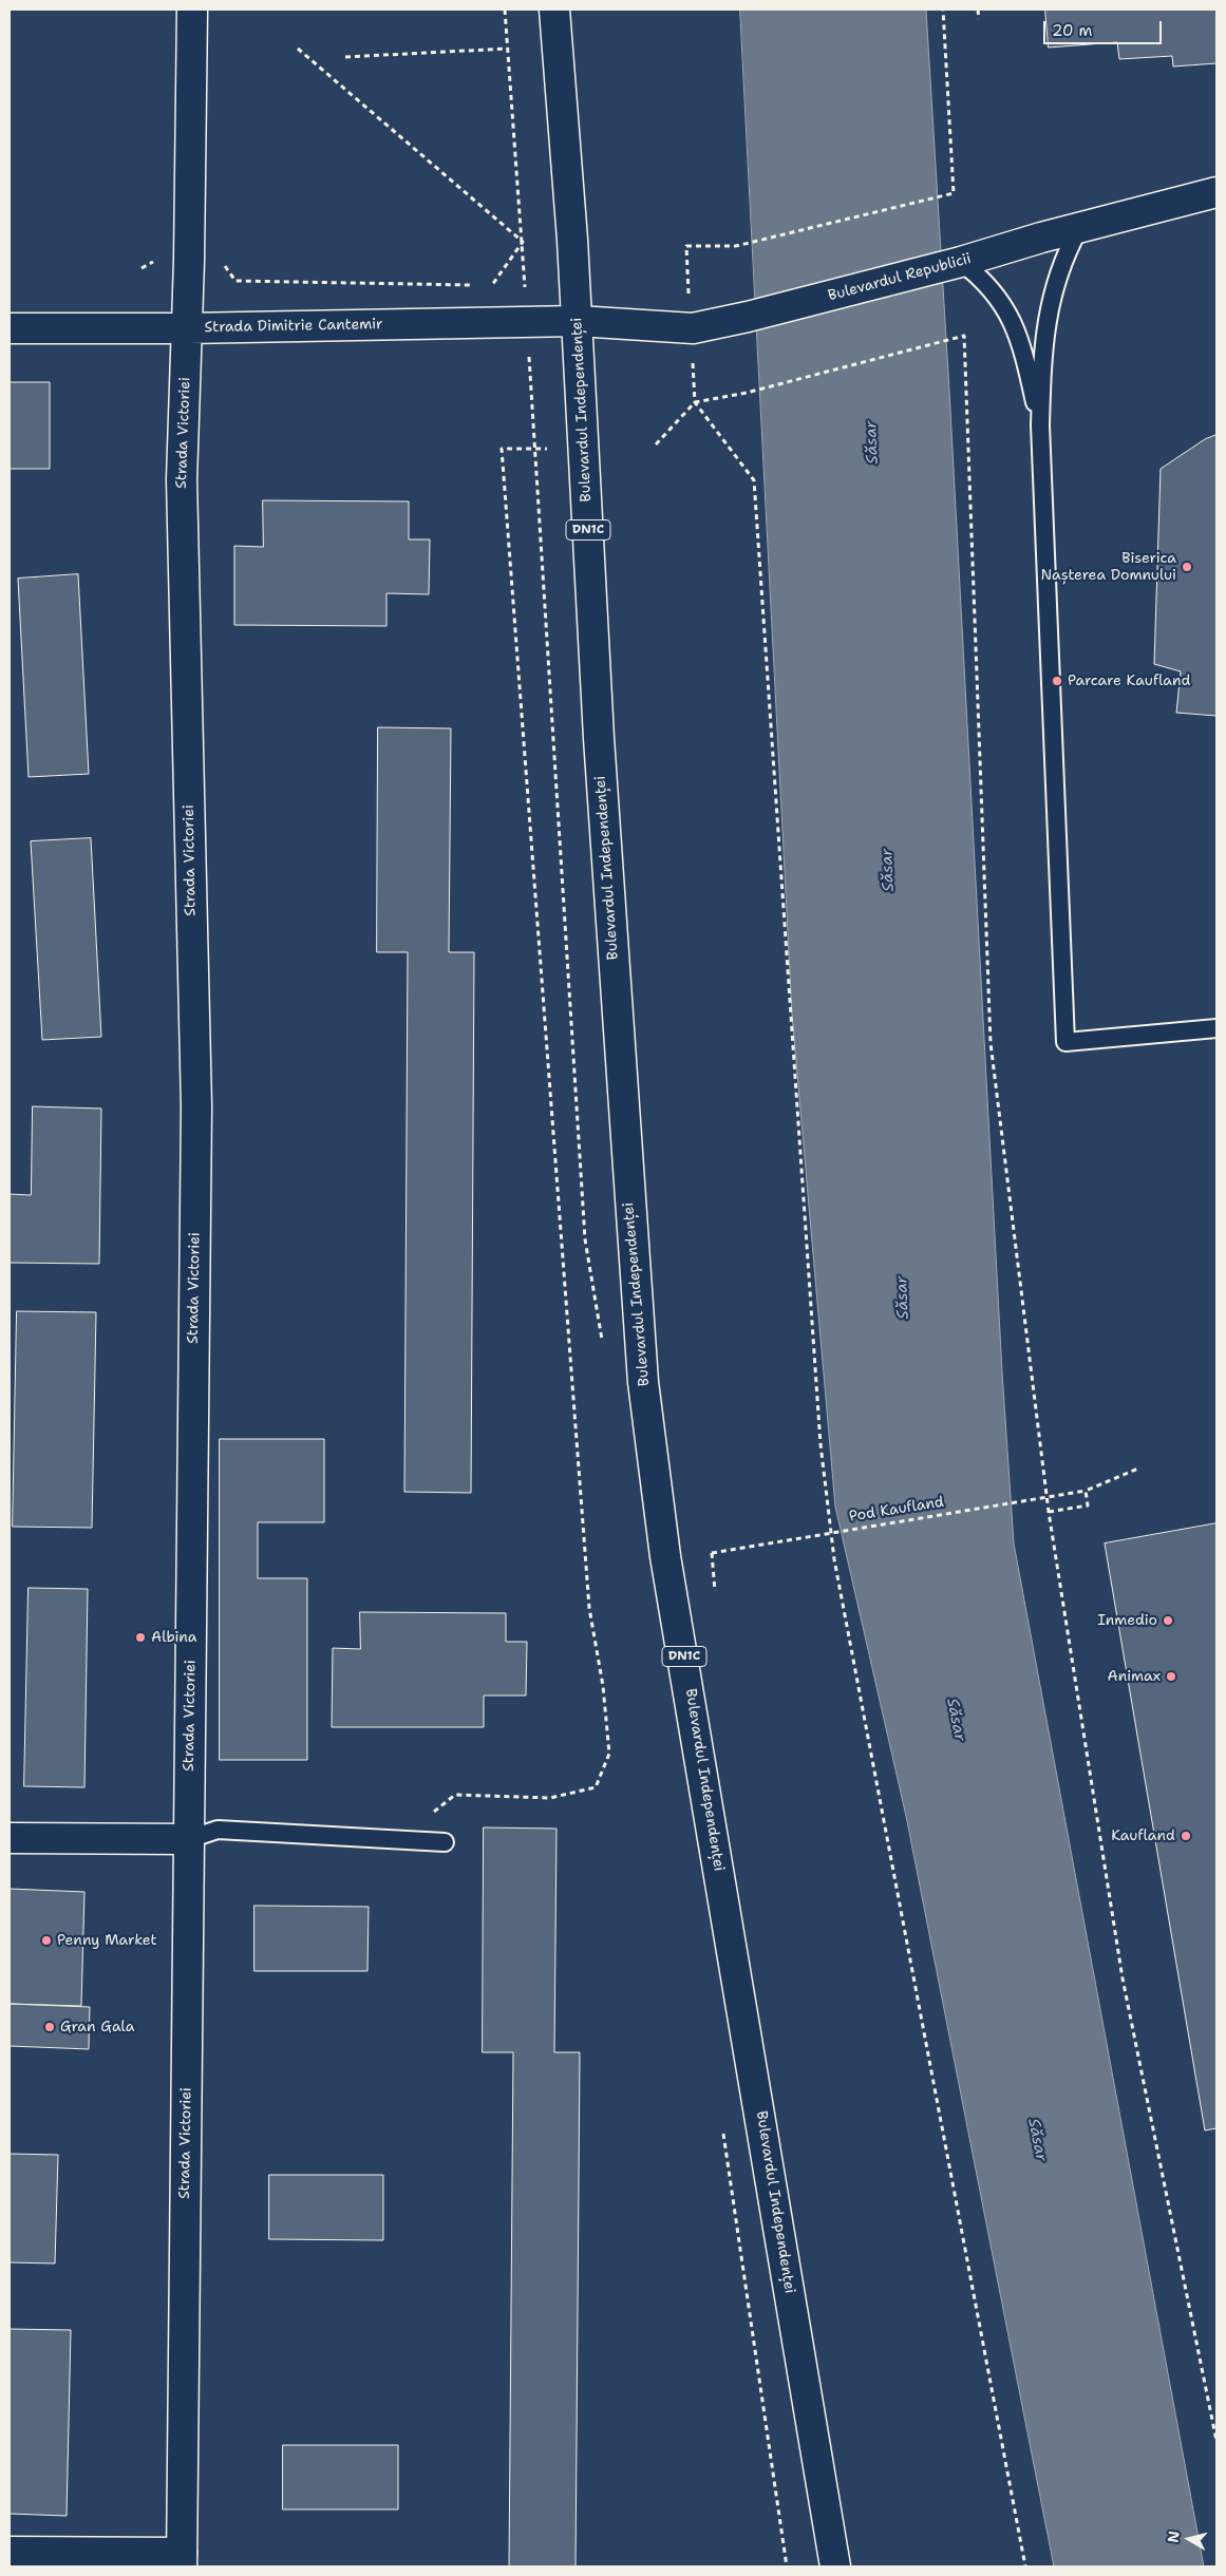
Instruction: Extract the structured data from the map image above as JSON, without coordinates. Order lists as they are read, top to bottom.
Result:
{
  "streets": {
    "street": [
      "Bulevardul Republicii",
      "Strada Dimitrie Cantemir",
      "Bulevardul Independenței",
      "Strada Victoriei",
      "DN1C"
    ],
    "path": ["Pod Kaufland"]
  },
  "crossings": [
    ["Bulevardul Republicii", "Strada Dimitrie Cantemir"],
    ["Bulevardul Republicii", "Bulevardul Independenței"],
    ["Strada Dimitrie Cantemir", "Bulevardul Independenței"],
    ["Strada Dimitrie Cantemir", "Strada Victoriei"]
  ],
  "water": ["Săsar"],
  "places": [
    "Biserica Nașterea Domnului",
    "Parcare Kaufland",
    "Inmedio",
    "Albina",
    "Animax",
    "Kaufland",
    "Penny Market",
    "Gran Gala"
  ],
  "scale_bar": "20 m",
  "north": "left"
}
